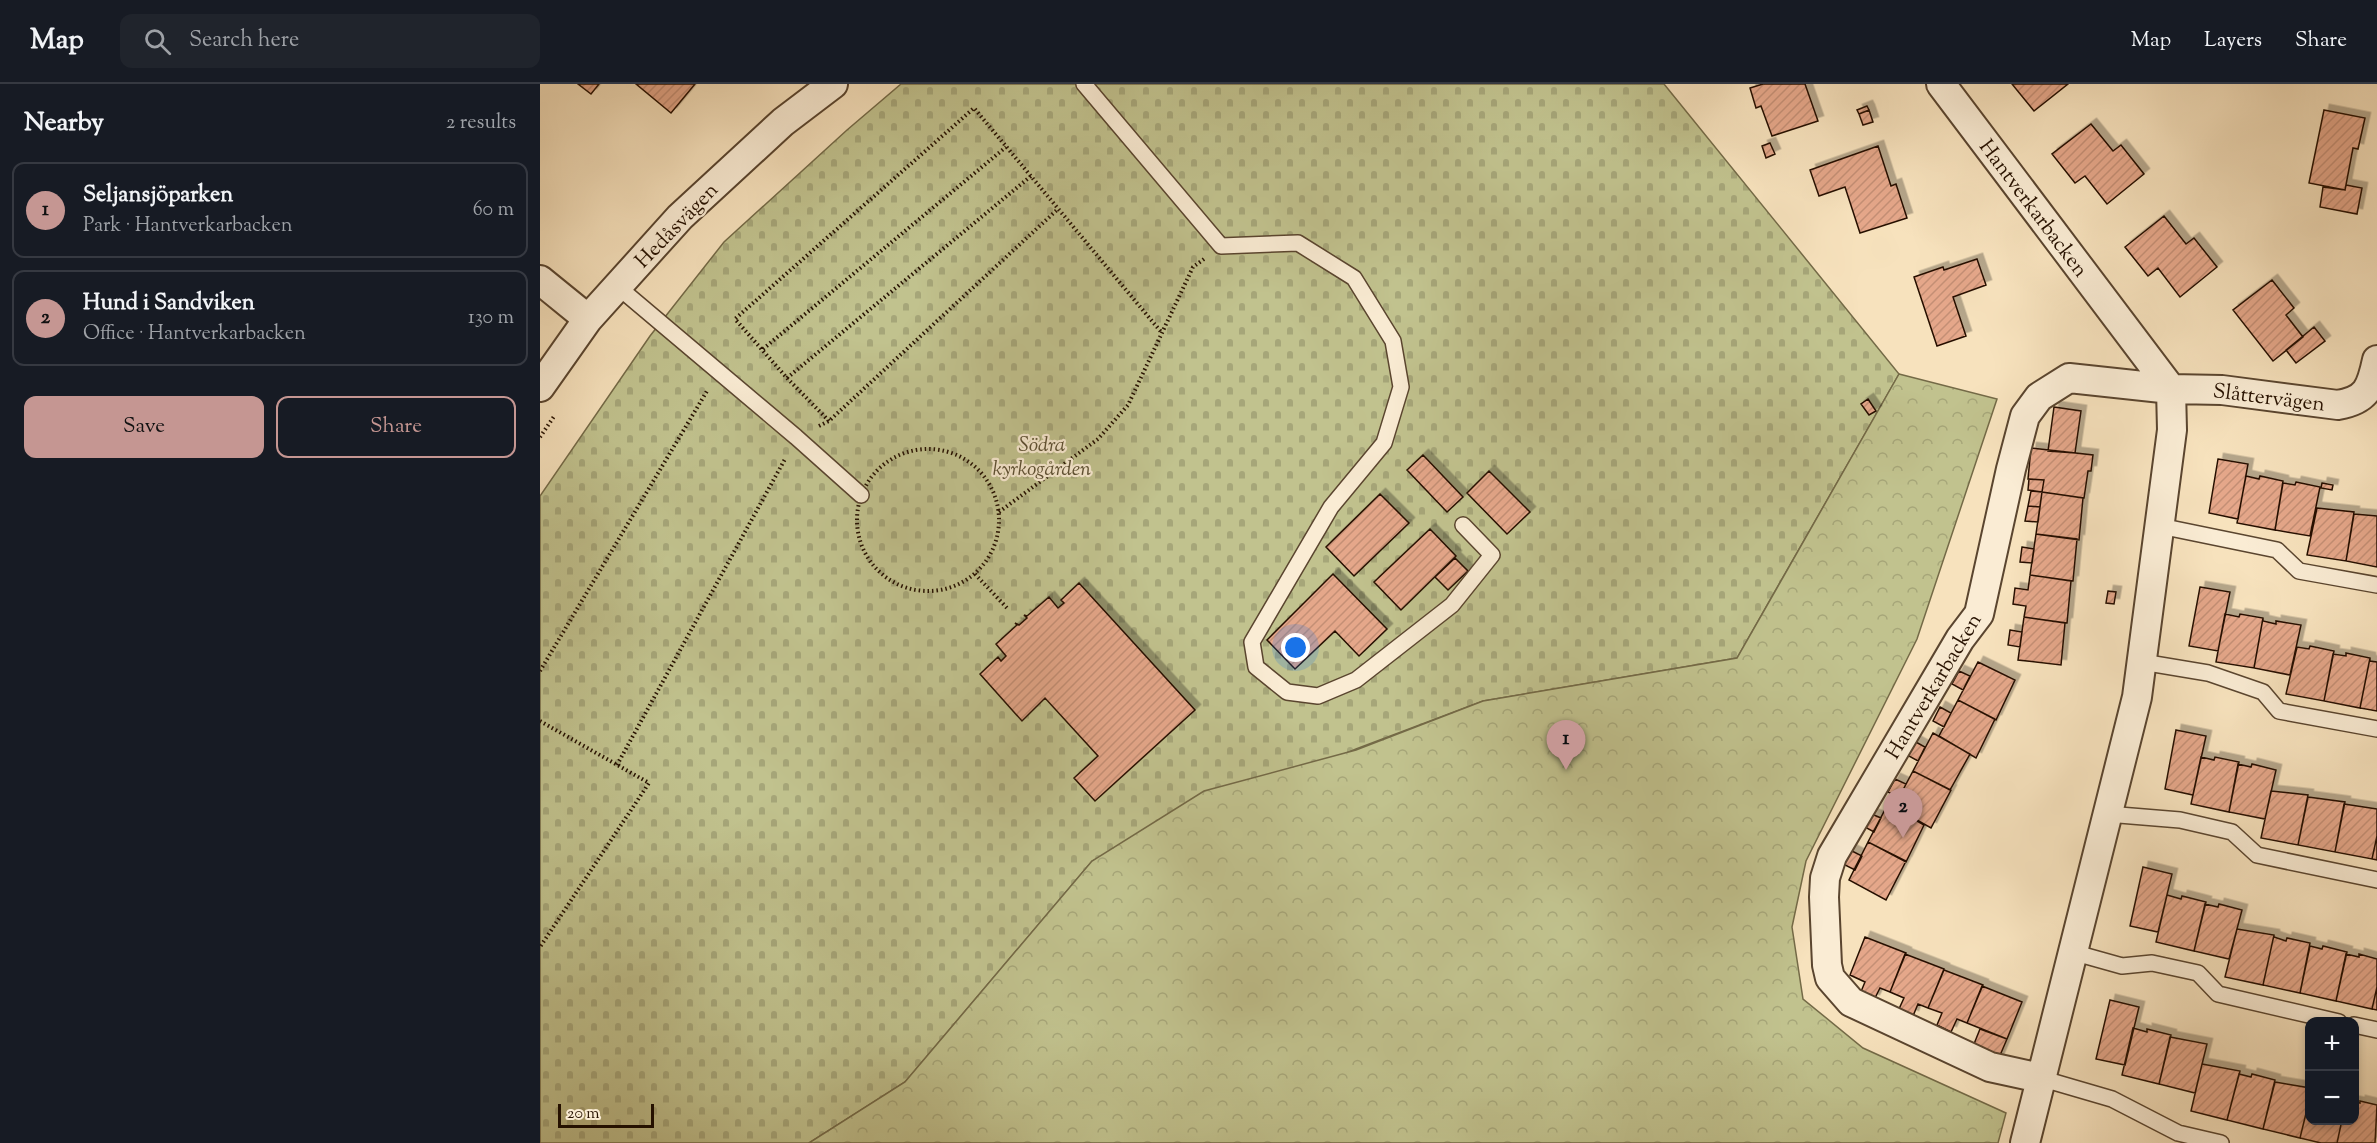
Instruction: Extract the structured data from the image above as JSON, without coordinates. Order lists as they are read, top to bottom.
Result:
{
  "streets": {
    "street": ["Hantverkarbacken", "Hedåsvägen", "Slåttervägen"]
  },
  "crossings": [
    ["Hantverkarbacken", "Slåttervägen"]
  ],
  "parks": ["Södra kyrkogården"],
  "scale_bar": "20 m",
  "page": {
    "header": "Map",
    "search": "Search here",
    "nav": ["Map", "Layers", "Share"],
    "heading": ["Nearby", "2 results"],
    "list": [
      {
        "mark": "1",
        "name": "Seljansjöparken",
        "note": "Park · Hantverkarbacken",
        "value": "60 m"
      },
      {
        "mark": "2",
        "name": "Hund i Sandviken",
        "note": "Office · Hantverkarbacken",
        "value": "130 m"
      }
    ],
    "buttons": ["Save", "Share"],
    "pins": ["1", "2"],
    "map_buttons": ["+", "−"],
    "scale": "20 m"
  }
}
